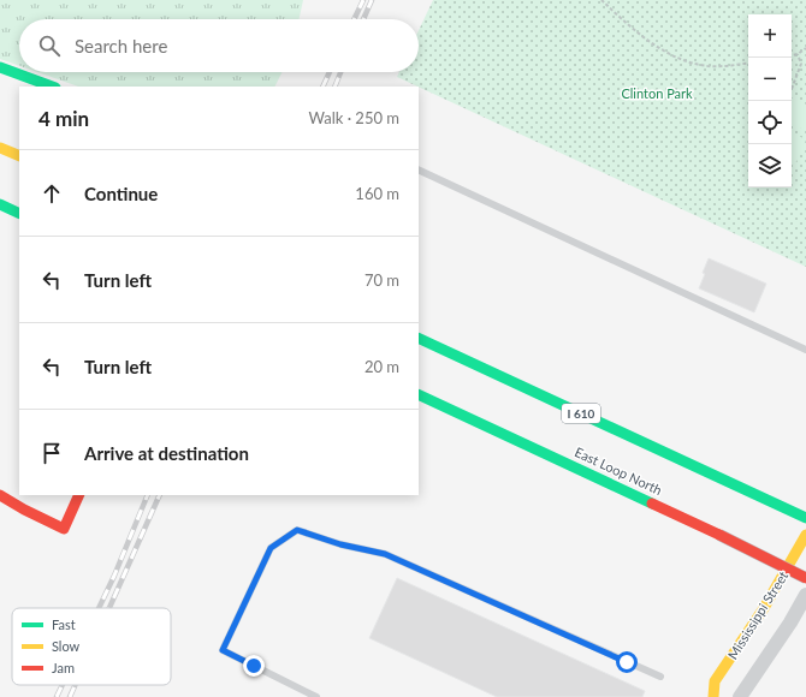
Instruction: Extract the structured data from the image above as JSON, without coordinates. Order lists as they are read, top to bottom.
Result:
{
  "streets": {
    "main road": ["I 610", "East Loop North", "Mississippi Street"]
  },
  "parks": ["Clinton Park"],
  "legend": ["Fast", "Slow", "Jam"],
  "page": {
    "map_buttons": ["+", "−"],
    "search": "Search here",
    "heading": ["4 min", "Walk · 250 m"],
    "list": [
      ["Continue", "160 m"],
      ["Turn left", "70 m"],
      ["Turn left", "20 m"],
      "Arrive at destination"
    ]
  }
}
